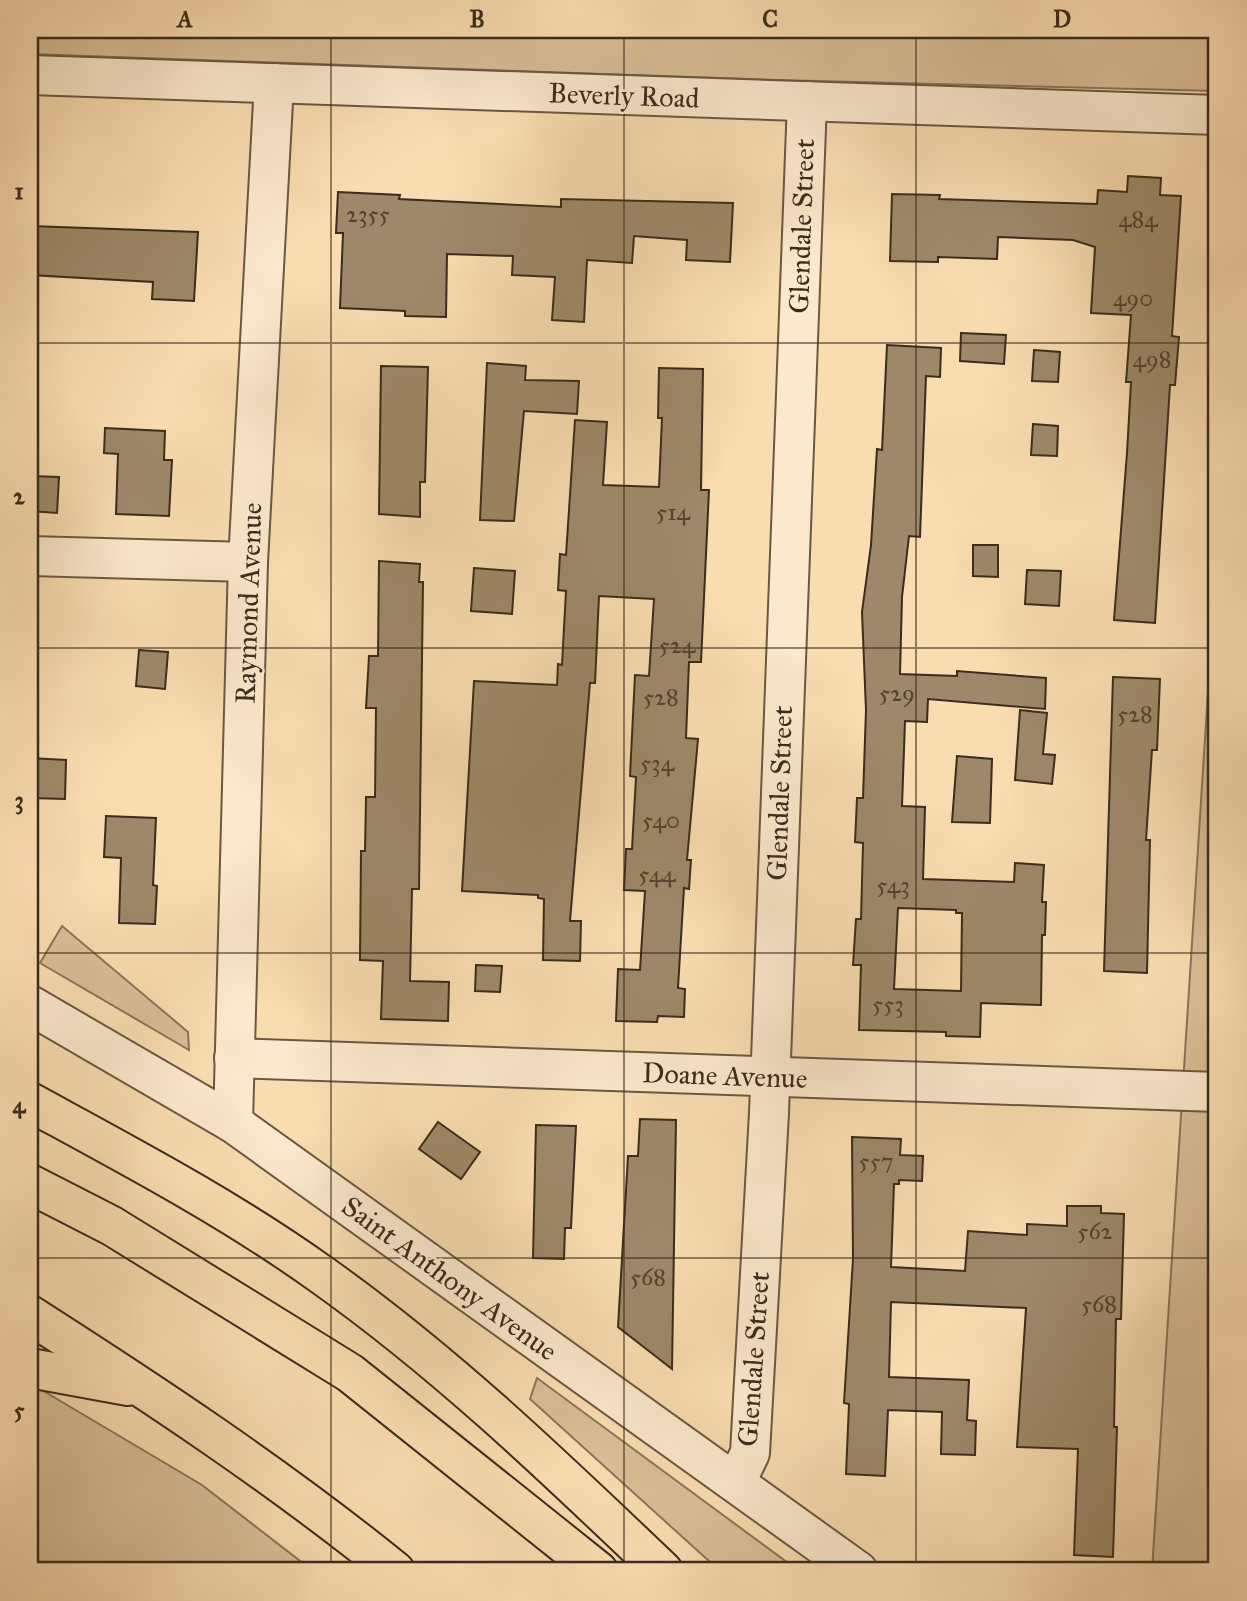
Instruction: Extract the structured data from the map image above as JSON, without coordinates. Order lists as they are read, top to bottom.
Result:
{
  "streets": {
    "street": [
      "Beverly Road",
      "Glendale Street",
      "Raymond Avenue",
      "Doane Avenue",
      "Saint Anthony Avenue"
    ]
  },
  "crossings": [
    ["Beverly Road", "Glendale Street"],
    ["Beverly Road", "Raymond Avenue"],
    ["Glendale Street", "Doane Avenue"],
    ["Glendale Street", "Saint Anthony Avenue"],
    ["Raymond Avenue", "Doane Avenue"],
    ["Raymond Avenue", "Saint Anthony Avenue"]
  ],
  "house_numbers": [
    "2355",
    "484",
    "490",
    "498",
    "514",
    "524",
    "529",
    "528",
    "528",
    "534",
    "540",
    "544",
    "543",
    "553",
    "557",
    "562",
    "568",
    "568"
  ],
  "grid": {
    "columns": [
      "A",
      "B",
      "C",
      "D"
    ],
    "rows": [
      "1",
      "2",
      "3",
      "4",
      "5"
    ]
  }
}
